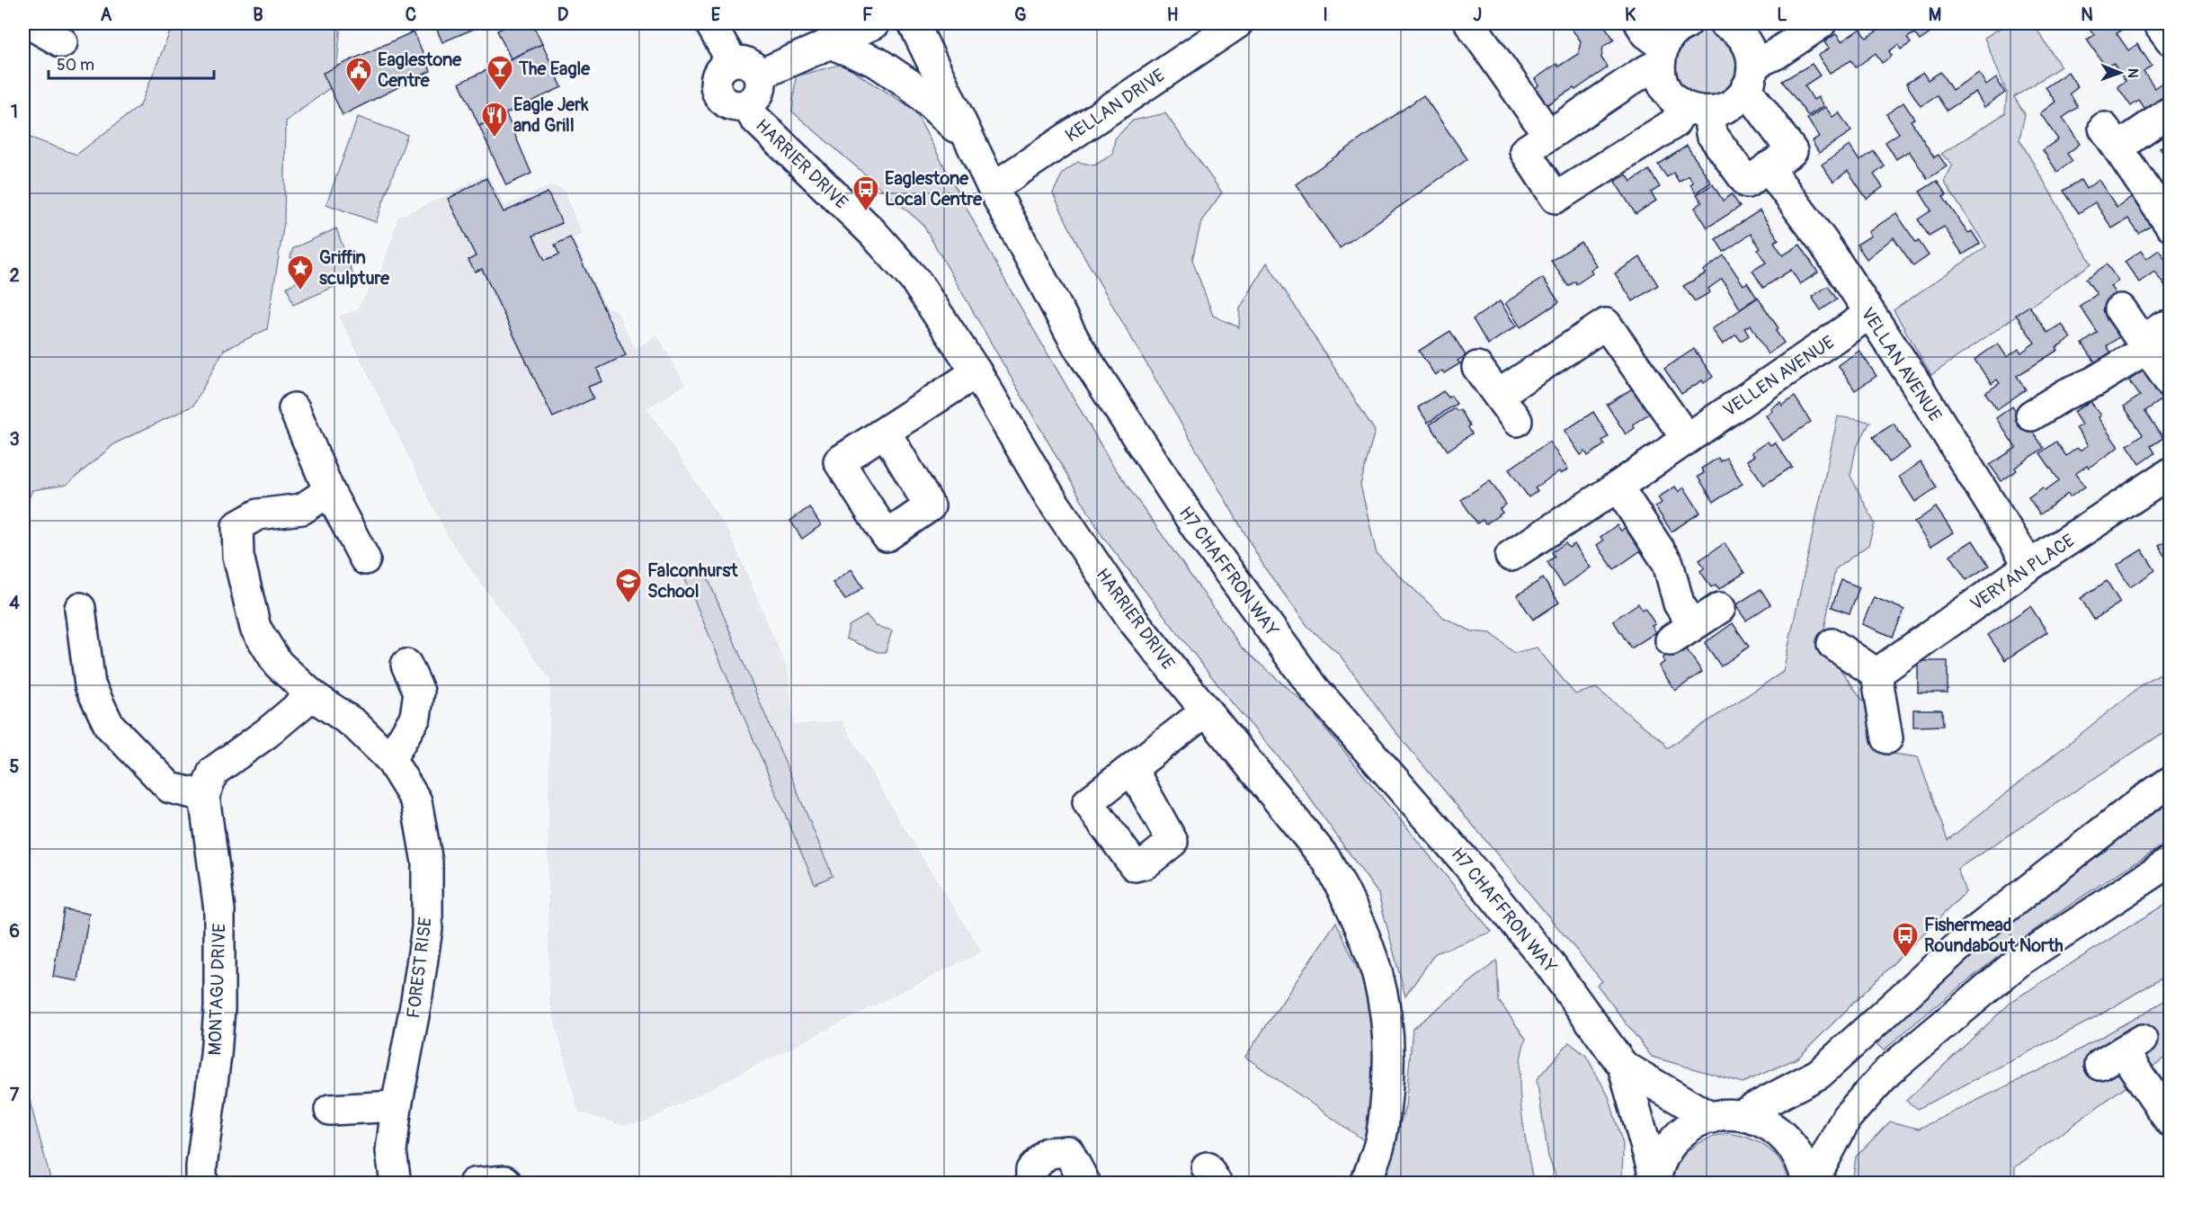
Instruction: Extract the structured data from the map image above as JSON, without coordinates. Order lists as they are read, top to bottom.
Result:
{
  "streets": {
    "street": [
      "KELLAN DRIVE",
      "HARRIER DRIVE",
      "VELLAN AVENUE",
      "VELLEN AVENUE",
      "H7 CHAFFRON WAY",
      "VERYAN PLACE",
      "FOREST RISE",
      "MONTAGU DRIVE"
    ]
  },
  "crossings": [
    ["KELLAN DRIVE", "H7 CHAFFRON WAY"],
    ["VELLAN AVENUE", "VELLEN AVENUE"],
    ["VELLAN AVENUE", "VERYAN PLACE"],
    ["FOREST RISE", "MONTAGU DRIVE"]
  ],
  "places": {
    "bar": ["The Eagle"],
    "public building": ["Eaglestone Centre"],
    "restaurant": ["Eagle Jerk and Grill"],
    "bus stop": ["Eaglestone Local Centre", "Fishermead Roundabout North"],
    "place": ["Griffin sculpture"],
    "school or university": ["Falconhurst School"]
  },
  "scale_bar": "50 m",
  "north": "right",
  "grid": {
    "columns": [
      "A",
      "B",
      "C",
      "D",
      "E",
      "F",
      "G",
      "H",
      "I",
      "J",
      "K",
      "L",
      "M",
      "N"
    ],
    "rows": [
      "1",
      "2",
      "3",
      "4",
      "5",
      "6",
      "7"
    ]
  }
}
